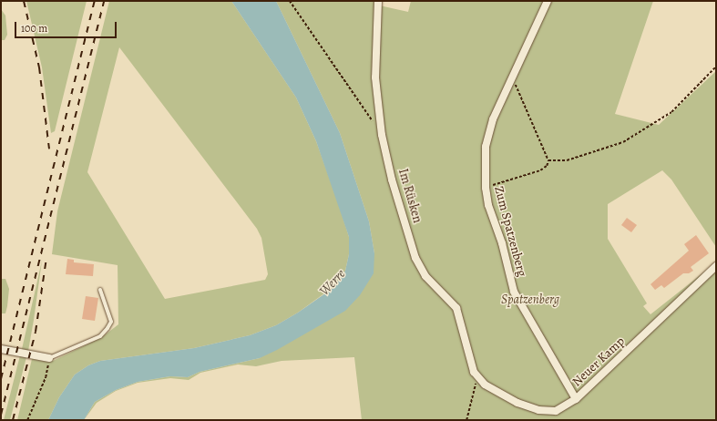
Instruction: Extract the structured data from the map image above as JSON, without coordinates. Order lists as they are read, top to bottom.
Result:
{
  "streets": {
    "street": ["Im Rüsken", "Zum Spatzenberg", "Neuer Kamp"]
  },
  "crossings": [
    ["Im Rüsken", "Neuer Kamp"],
    ["Zum Spatzenberg", "Neuer Kamp"]
  ],
  "water": ["Werre"],
  "parks": ["Spatzenberg"],
  "scale_bar": "100 m"
}
